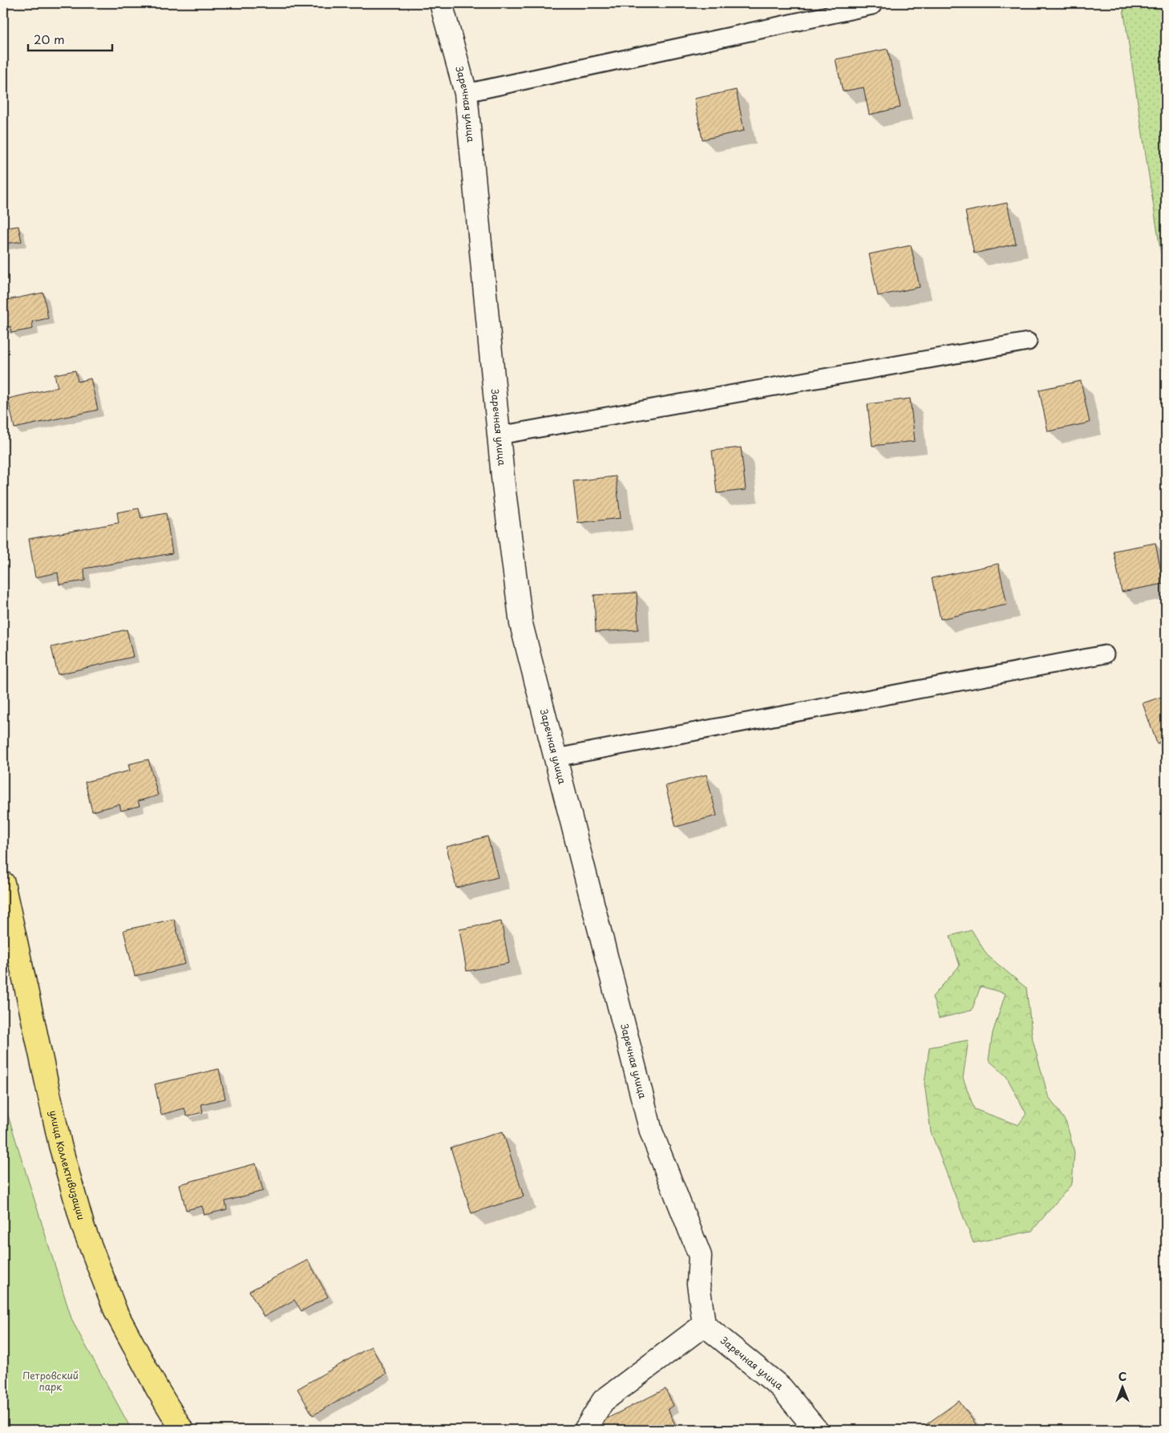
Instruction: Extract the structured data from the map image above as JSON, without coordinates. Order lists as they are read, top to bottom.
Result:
{
  "streets": {
    "main road": ["улица Коллективизации"],
    "street": ["Заречная улица"]
  },
  "parks": ["Петровский парк"],
  "scale_bar": "20 m",
  "north": "top"
}
